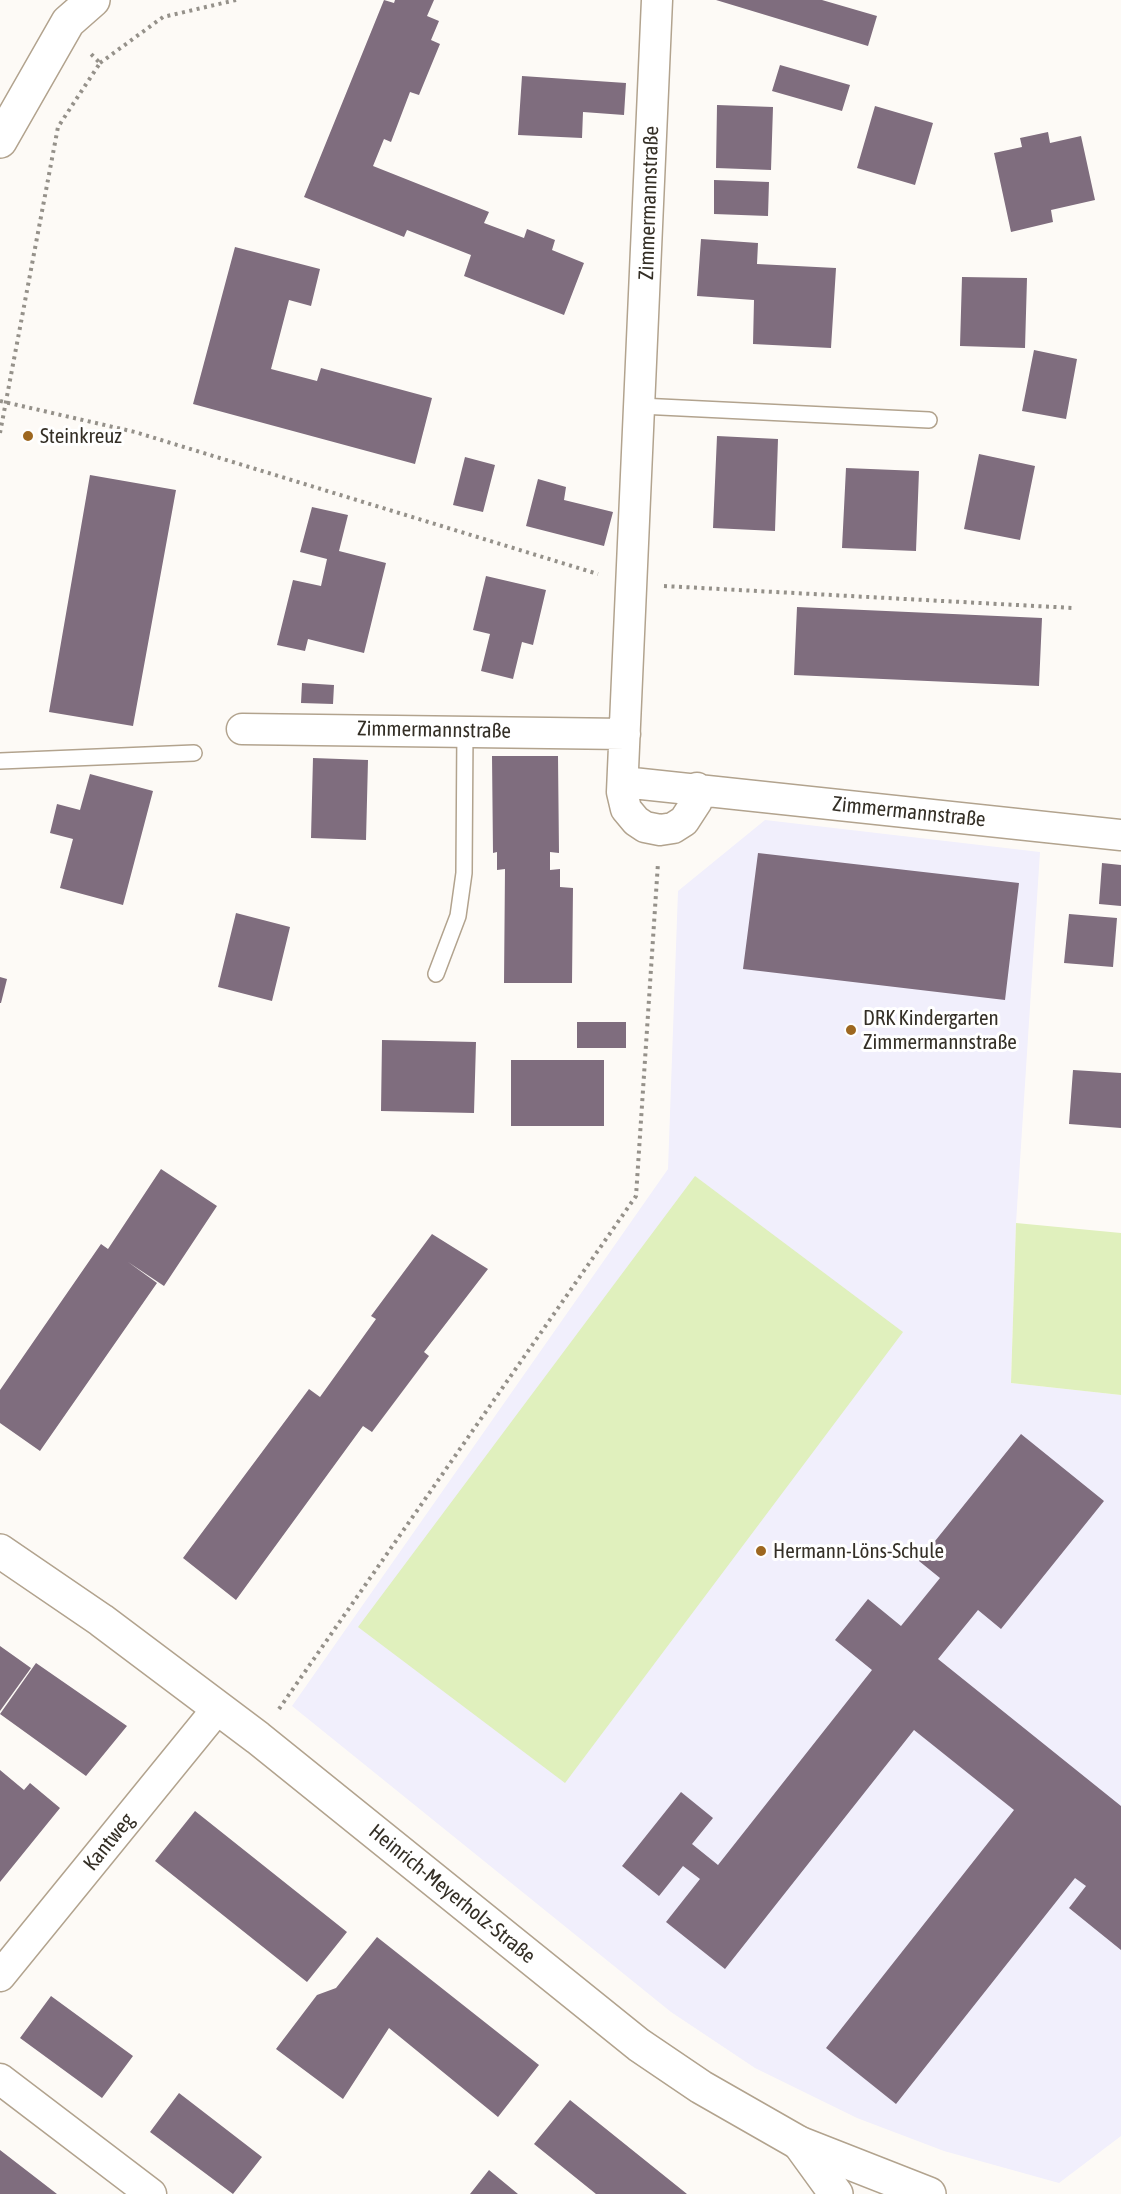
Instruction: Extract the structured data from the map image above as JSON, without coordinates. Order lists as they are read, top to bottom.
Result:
{
  "streets": {
    "main road": ["Heinrich-Meyerholz-Straße"],
    "street": ["Zimmermannstraße", "Kantweg"]
  },
  "crossings": [
    ["Kantweg", "Heinrich-Meyerholz-Straße"]
  ],
  "places": ["Steinkreuz", "DRK Kindergarten Zimmermannstraße", "Hermann-Löns-Schule"]
}
